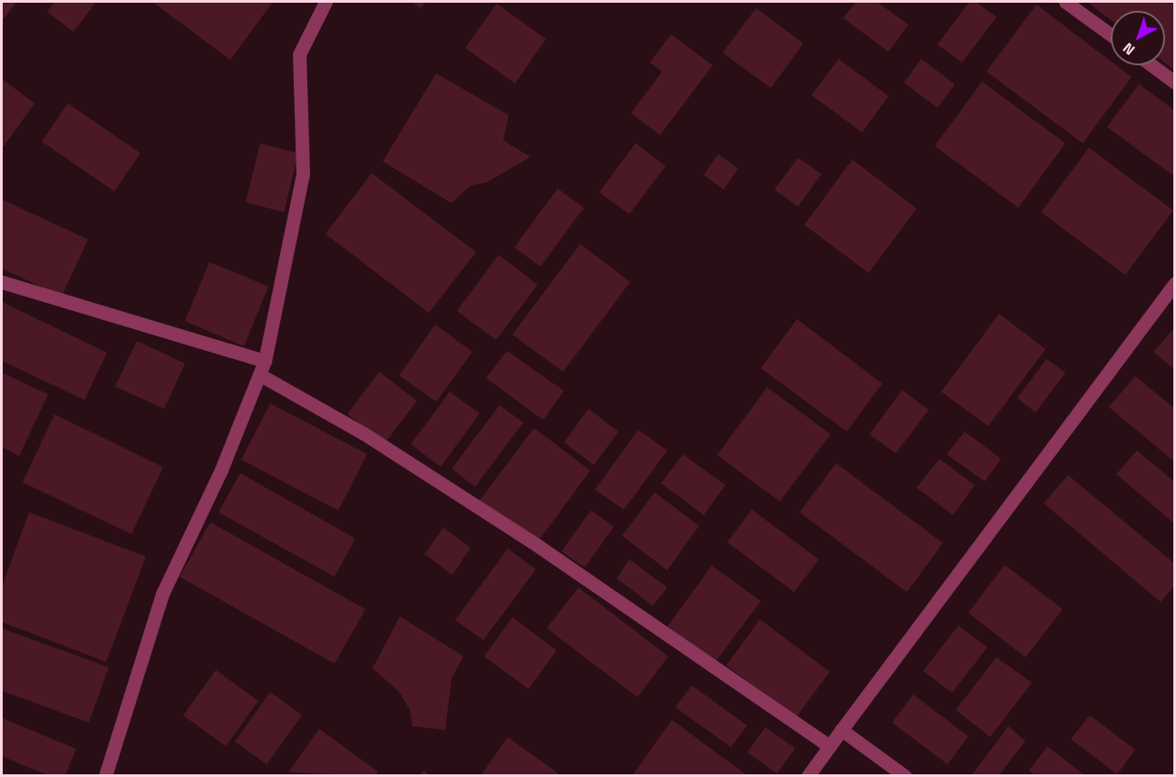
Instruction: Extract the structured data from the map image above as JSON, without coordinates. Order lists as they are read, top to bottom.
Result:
{
  "north": "bottom left"
}
